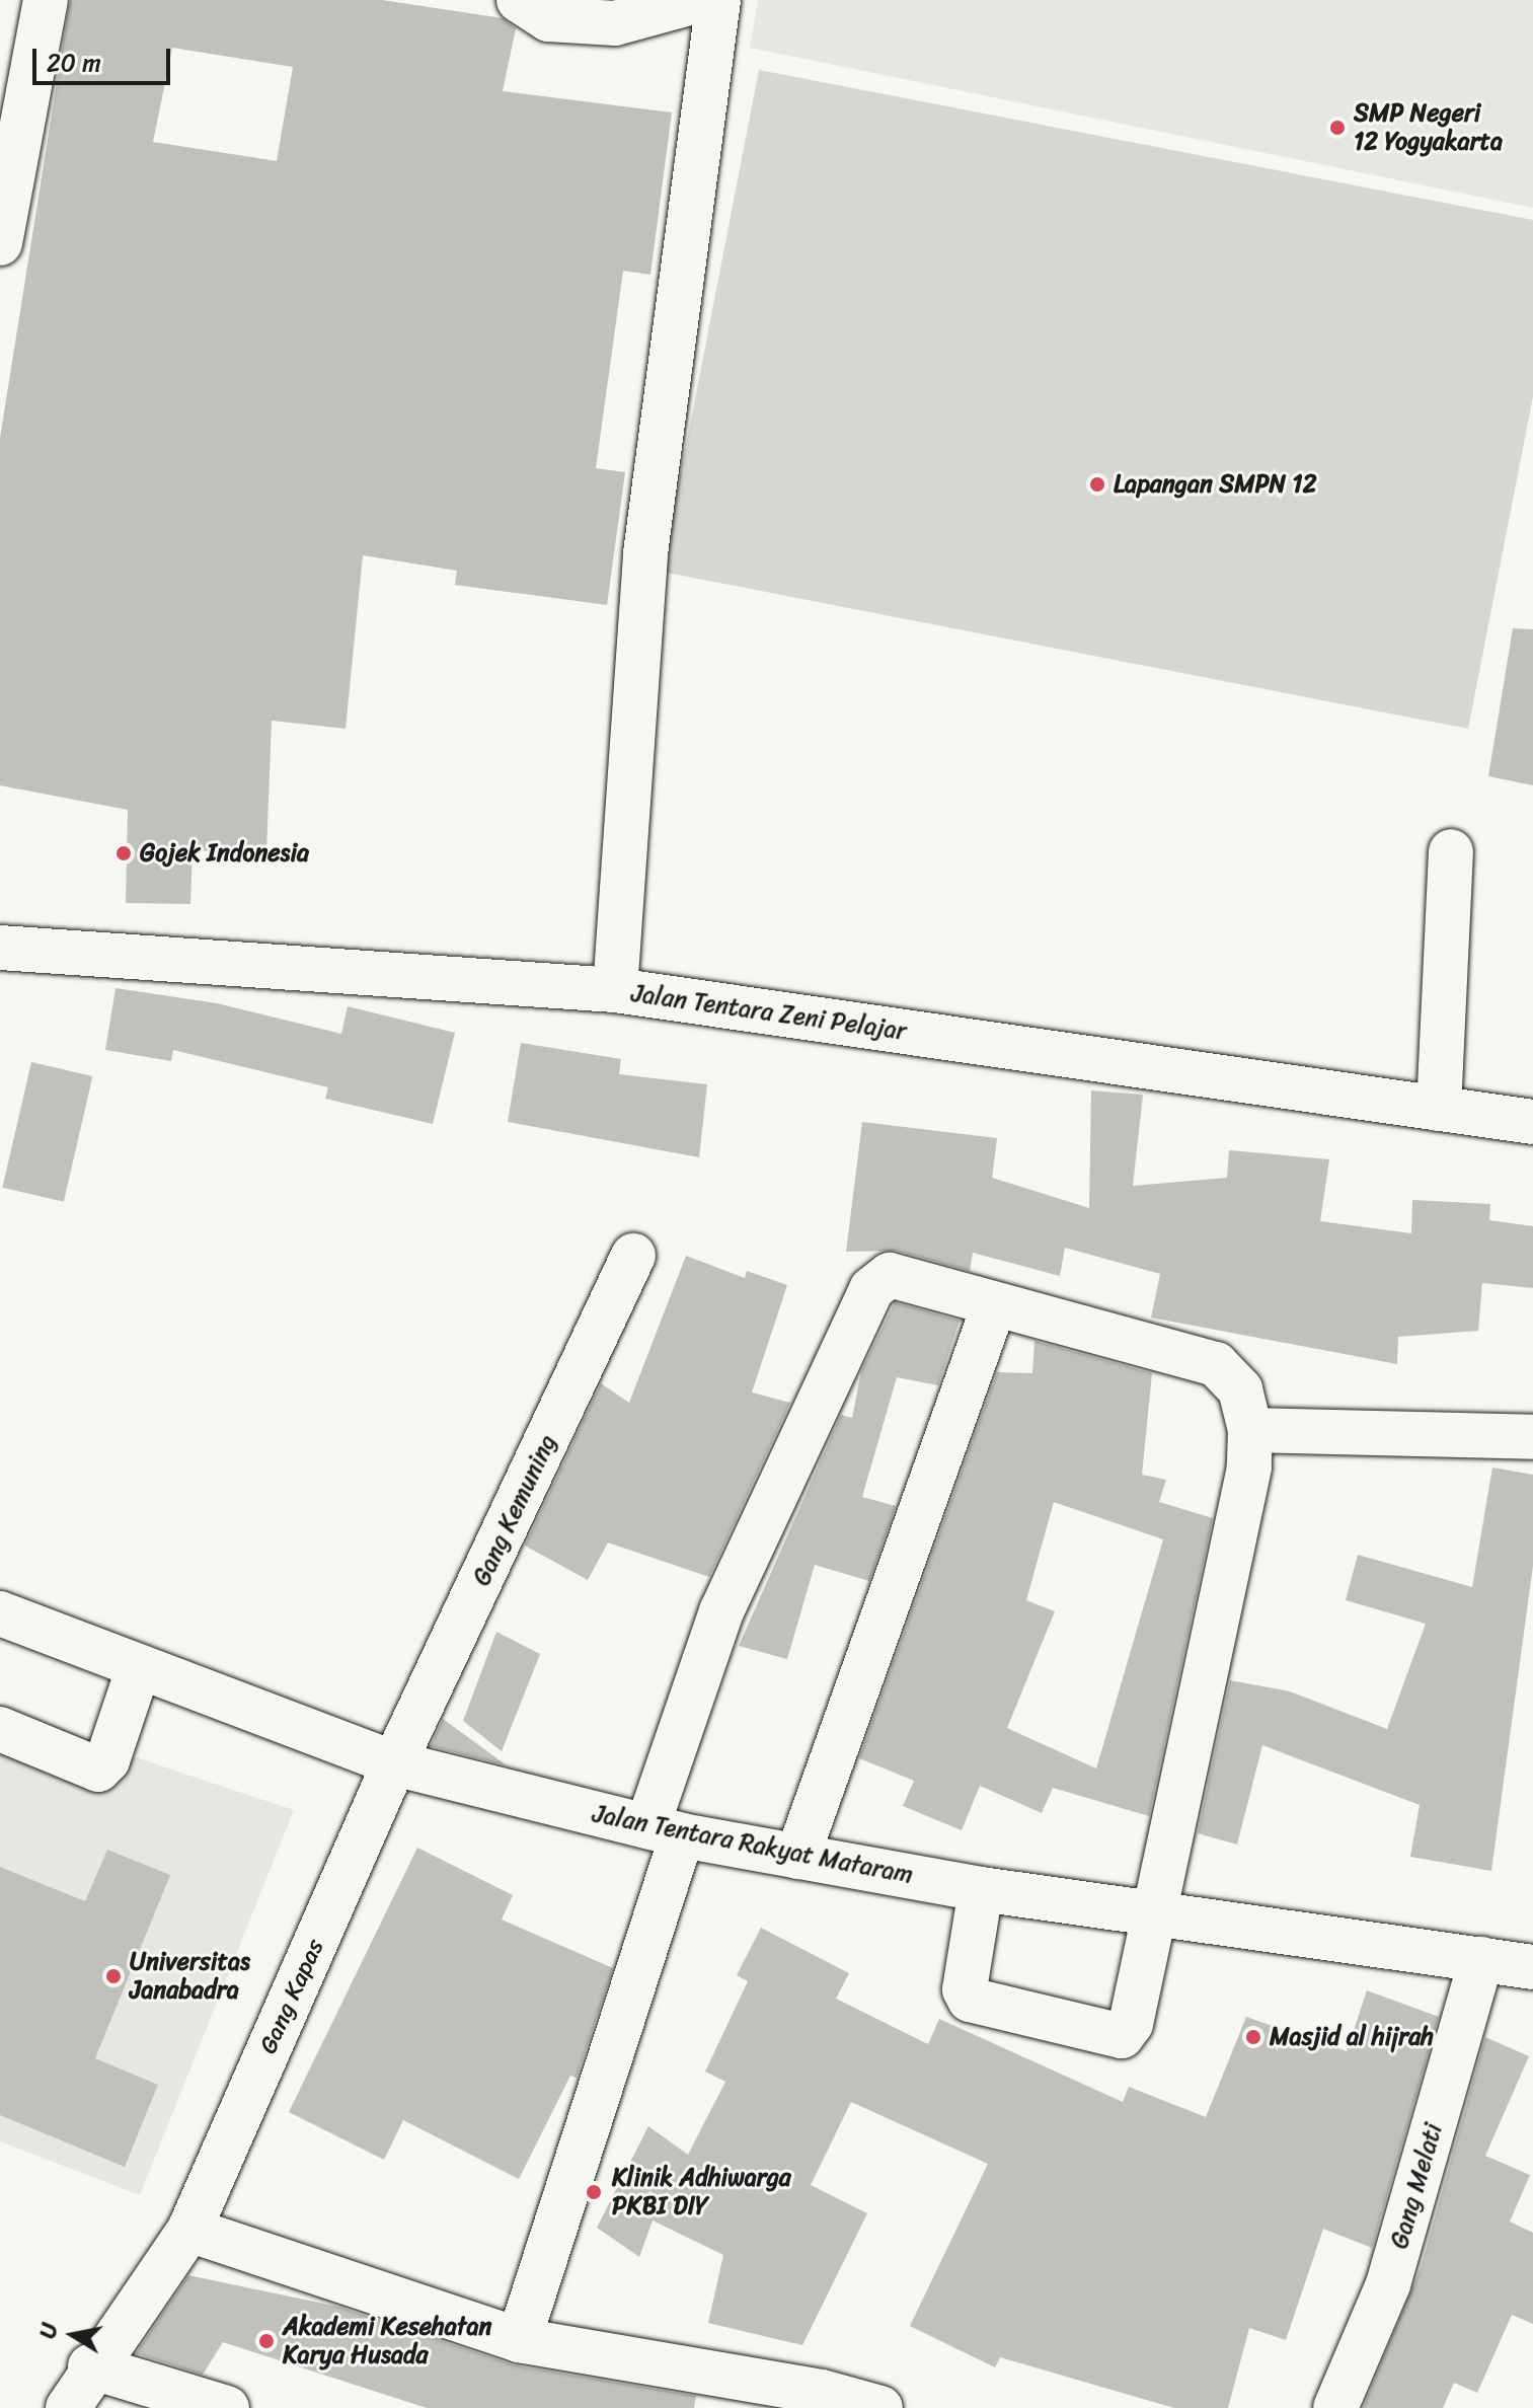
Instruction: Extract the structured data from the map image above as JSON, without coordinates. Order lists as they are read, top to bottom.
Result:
{
  "streets": {
    "street": [
      "Jalan Tentara Zeni Pelajar",
      "Gang Kemuning",
      "Jalan Tentara Rakyat Mataram",
      "Gang Kapas",
      "Gang Melati"
    ]
  },
  "crossings": [
    ["Gang Kemuning", "Jalan Tentara Rakyat Mataram"],
    ["Gang Kemuning", "Gang Kapas"],
    ["Jalan Tentara Rakyat Mataram", "Gang Kapas"],
    ["Jalan Tentara Rakyat Mataram", "Gang Melati"]
  ],
  "places": [
    "SMP Negeri 12 Yogyakarta",
    "Lapangan SMPN 12",
    "Gojek Indonesia",
    "Universitas Janabadra",
    "Masjid al hijrah",
    "Klinik Adhiwarga PKBI DIY",
    "Akademi Kesehatan Karya Husada"
  ],
  "scale_bar": "20 m",
  "north": "left"
}
